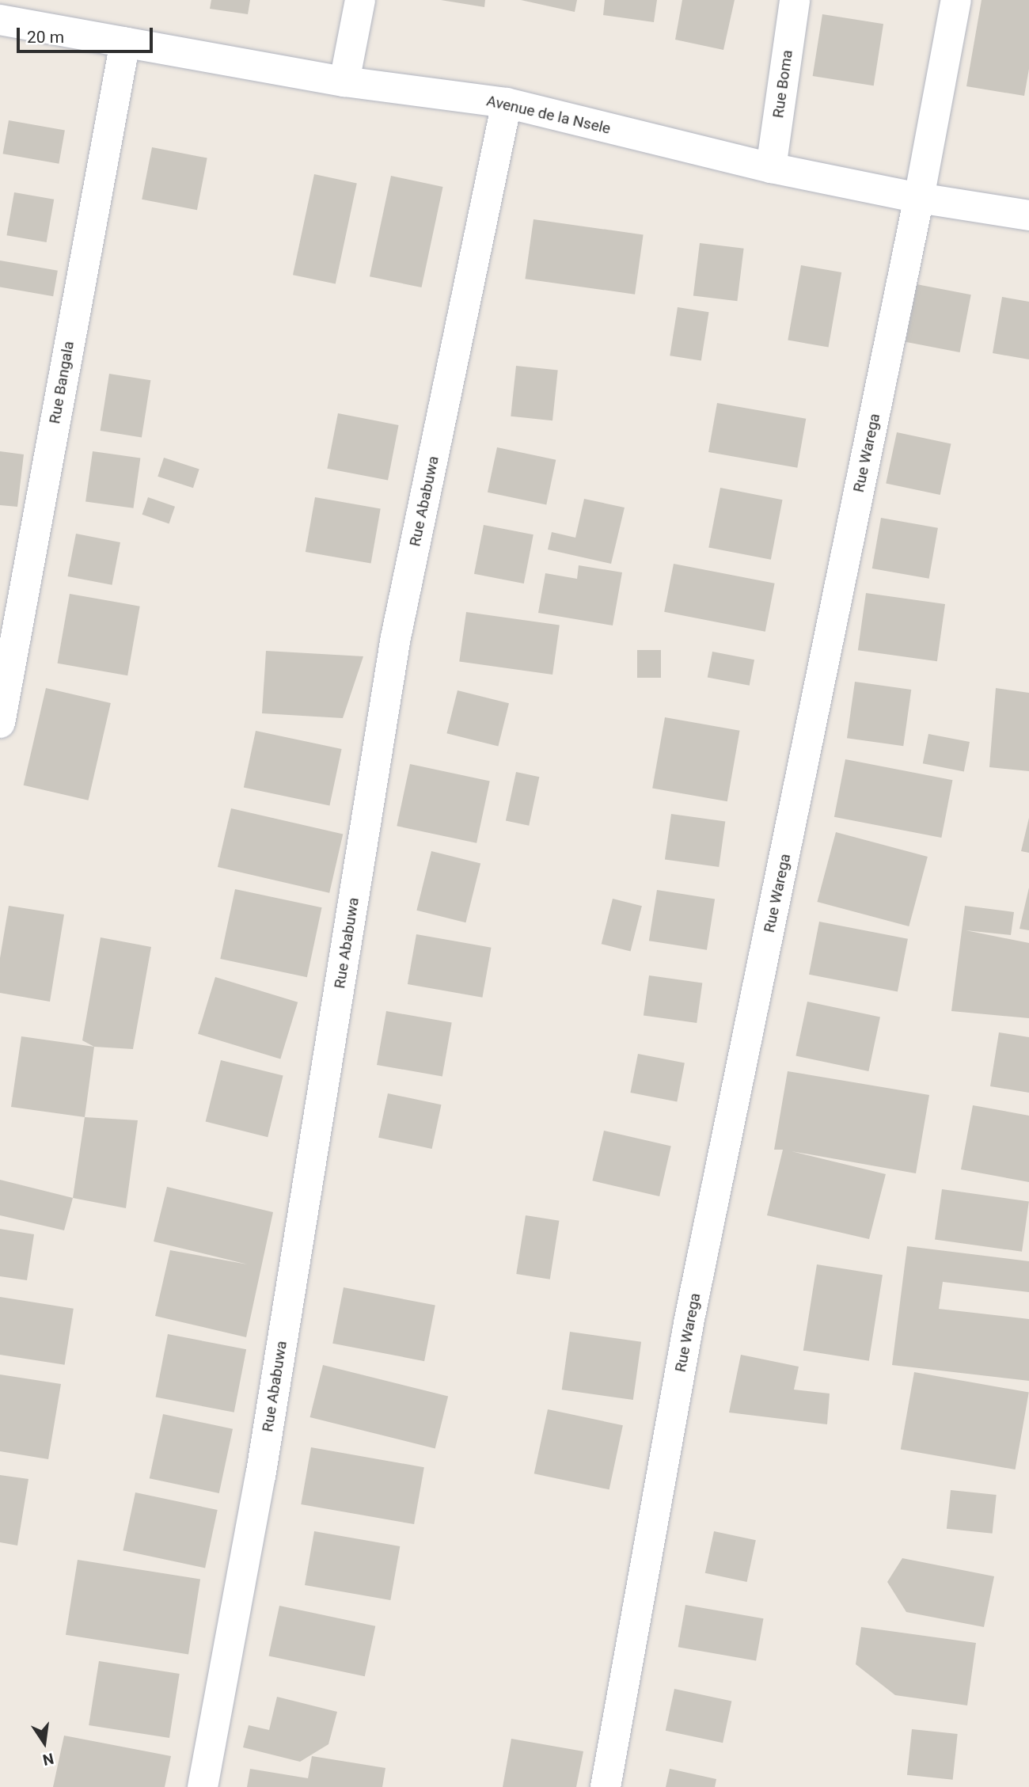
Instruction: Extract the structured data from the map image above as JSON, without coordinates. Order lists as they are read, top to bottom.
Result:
{
  "streets": {
    "street": [
      "Rue Boma",
      "Avenue de la Nsele",
      "Rue Bangala",
      "Rue Warega",
      "Rue Ababuwa"
    ]
  },
  "crossings": [
    ["Rue Boma", "Avenue de la Nsele"],
    ["Avenue de la Nsele", "Rue Bangala"],
    ["Avenue de la Nsele", "Rue Warega"],
    ["Avenue de la Nsele", "Rue Ababuwa"]
  ],
  "scale_bar": "20 m",
  "north": "bottom"
}
